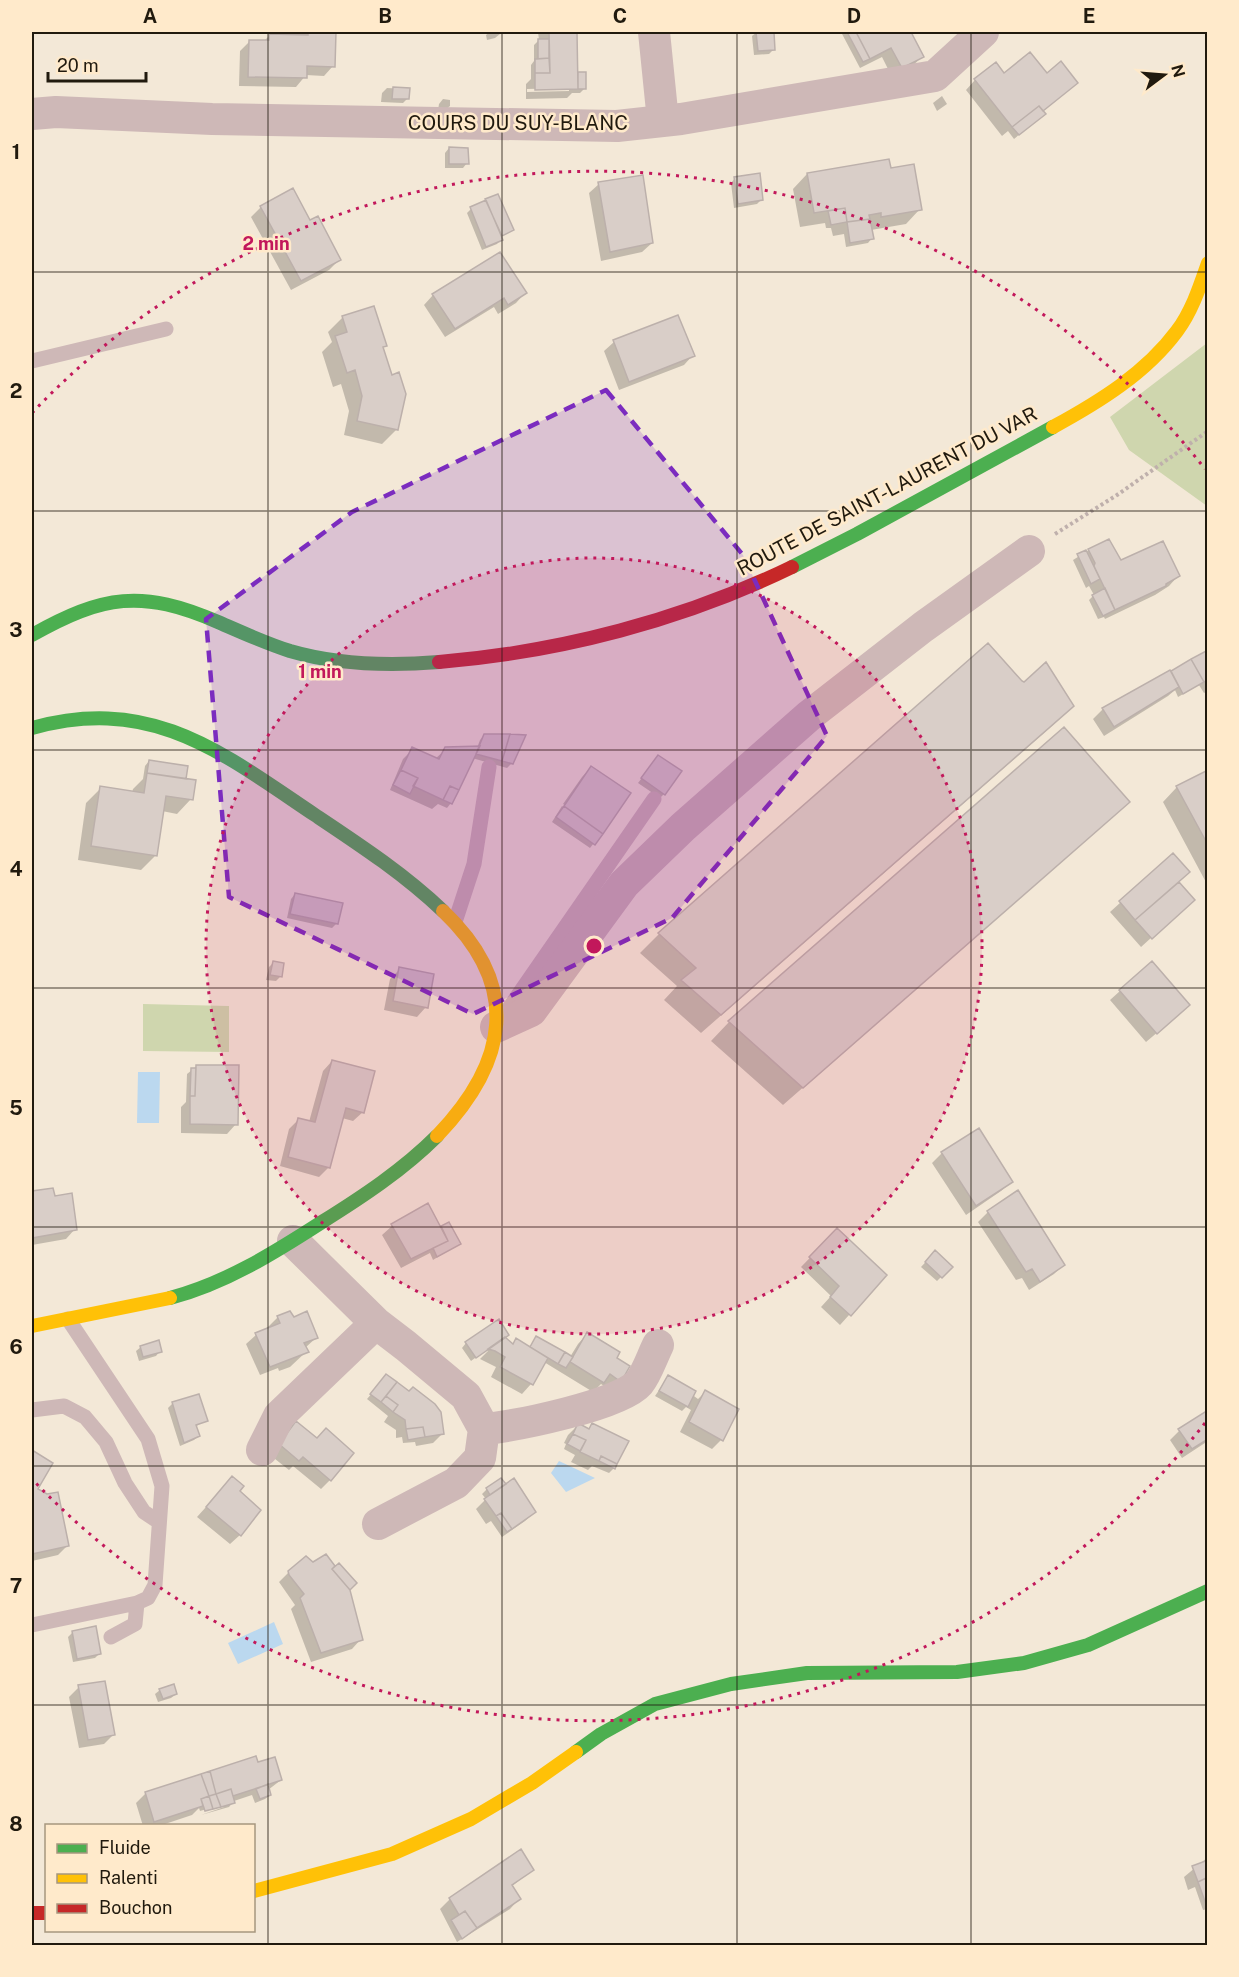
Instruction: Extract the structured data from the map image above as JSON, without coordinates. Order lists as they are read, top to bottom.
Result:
{
  "streets": {
    "main road": ["ROUTE DE SAINT-LAURENT DU VAR"],
    "street": ["COURS DU SUY-BLANC"]
  },
  "legend": ["Fluide", "Ralenti", "Bouchon"],
  "scale_bar": "20 m",
  "north": "right",
  "grid": {
    "columns": [
      "A",
      "B",
      "C",
      "D",
      "E"
    ],
    "rows": [
      "1",
      "2",
      "3",
      "4",
      "5",
      "6",
      "7",
      "8"
    ]
  },
  "rings": ["2 min", "1 min"]
}
